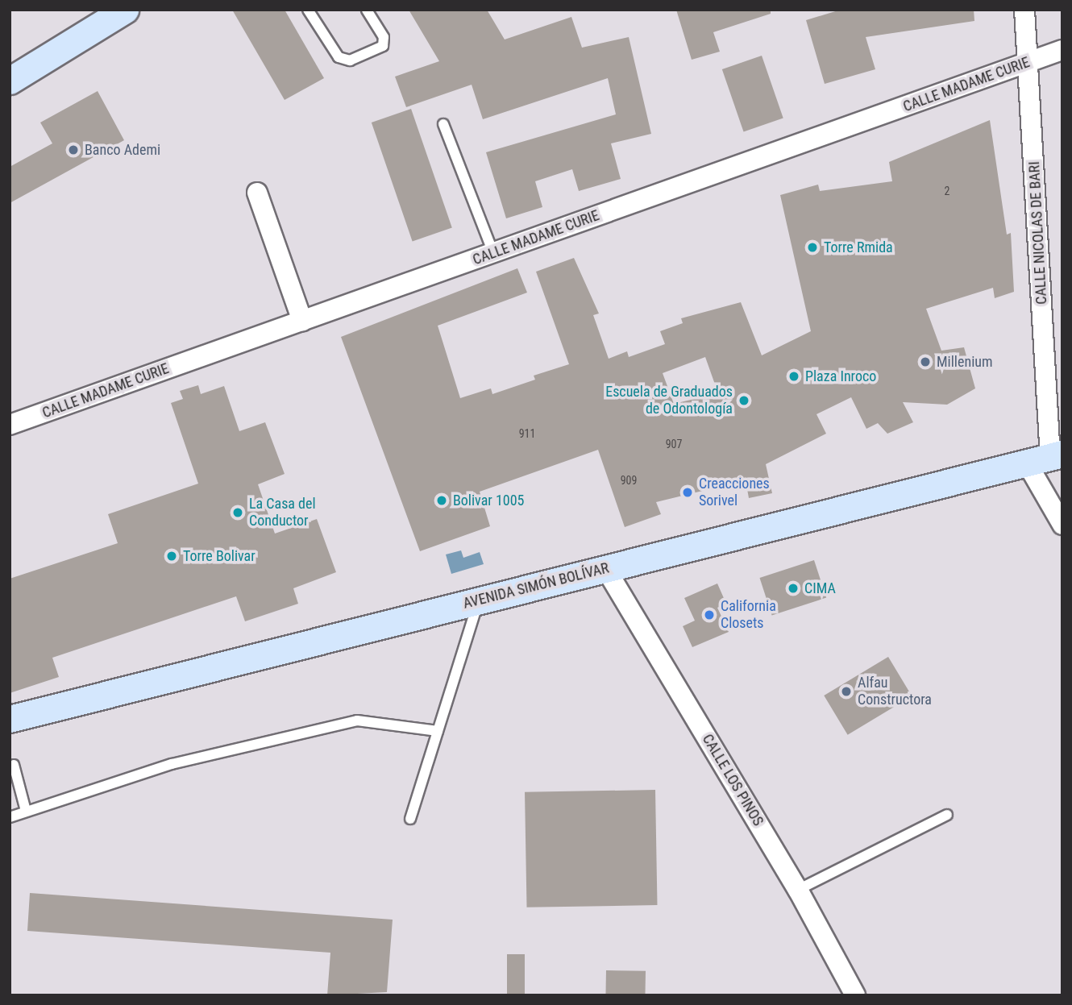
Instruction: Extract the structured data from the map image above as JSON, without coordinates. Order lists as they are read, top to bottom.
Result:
{
  "streets": {
    "main road": ["AVENIDA SIMÓN BOLÍVAR"],
    "street": ["CALLE MADAME CURIE", "CALLE NICOLAS DE BARI", "CALLE LOS PINOS"]
  },
  "crossings": [
    ["CALLE MADAME CURIE", "CALLE NICOLAS DE BARI"],
    ["CALLE NICOLAS DE BARI", "AVENIDA SIMÓN BOLÍVAR"],
    ["AVENIDA SIMÓN BOLÍVAR", "CALLE LOS PINOS"]
  ],
  "places": [
    "Banco Ademi",
    "Torre Rmida",
    "Millenium",
    "Plaza Inroco",
    "Escuela de Graduados de Odontología",
    "Creacciones Sorivel",
    "Bolivar 1005",
    "La Casa del Conductor",
    "Torre Bolivar",
    "CIMA",
    "California Closets",
    "Alfau Constructora"
  ],
  "house_numbers": [
    "2",
    "911",
    "907",
    "909"
  ]
}
